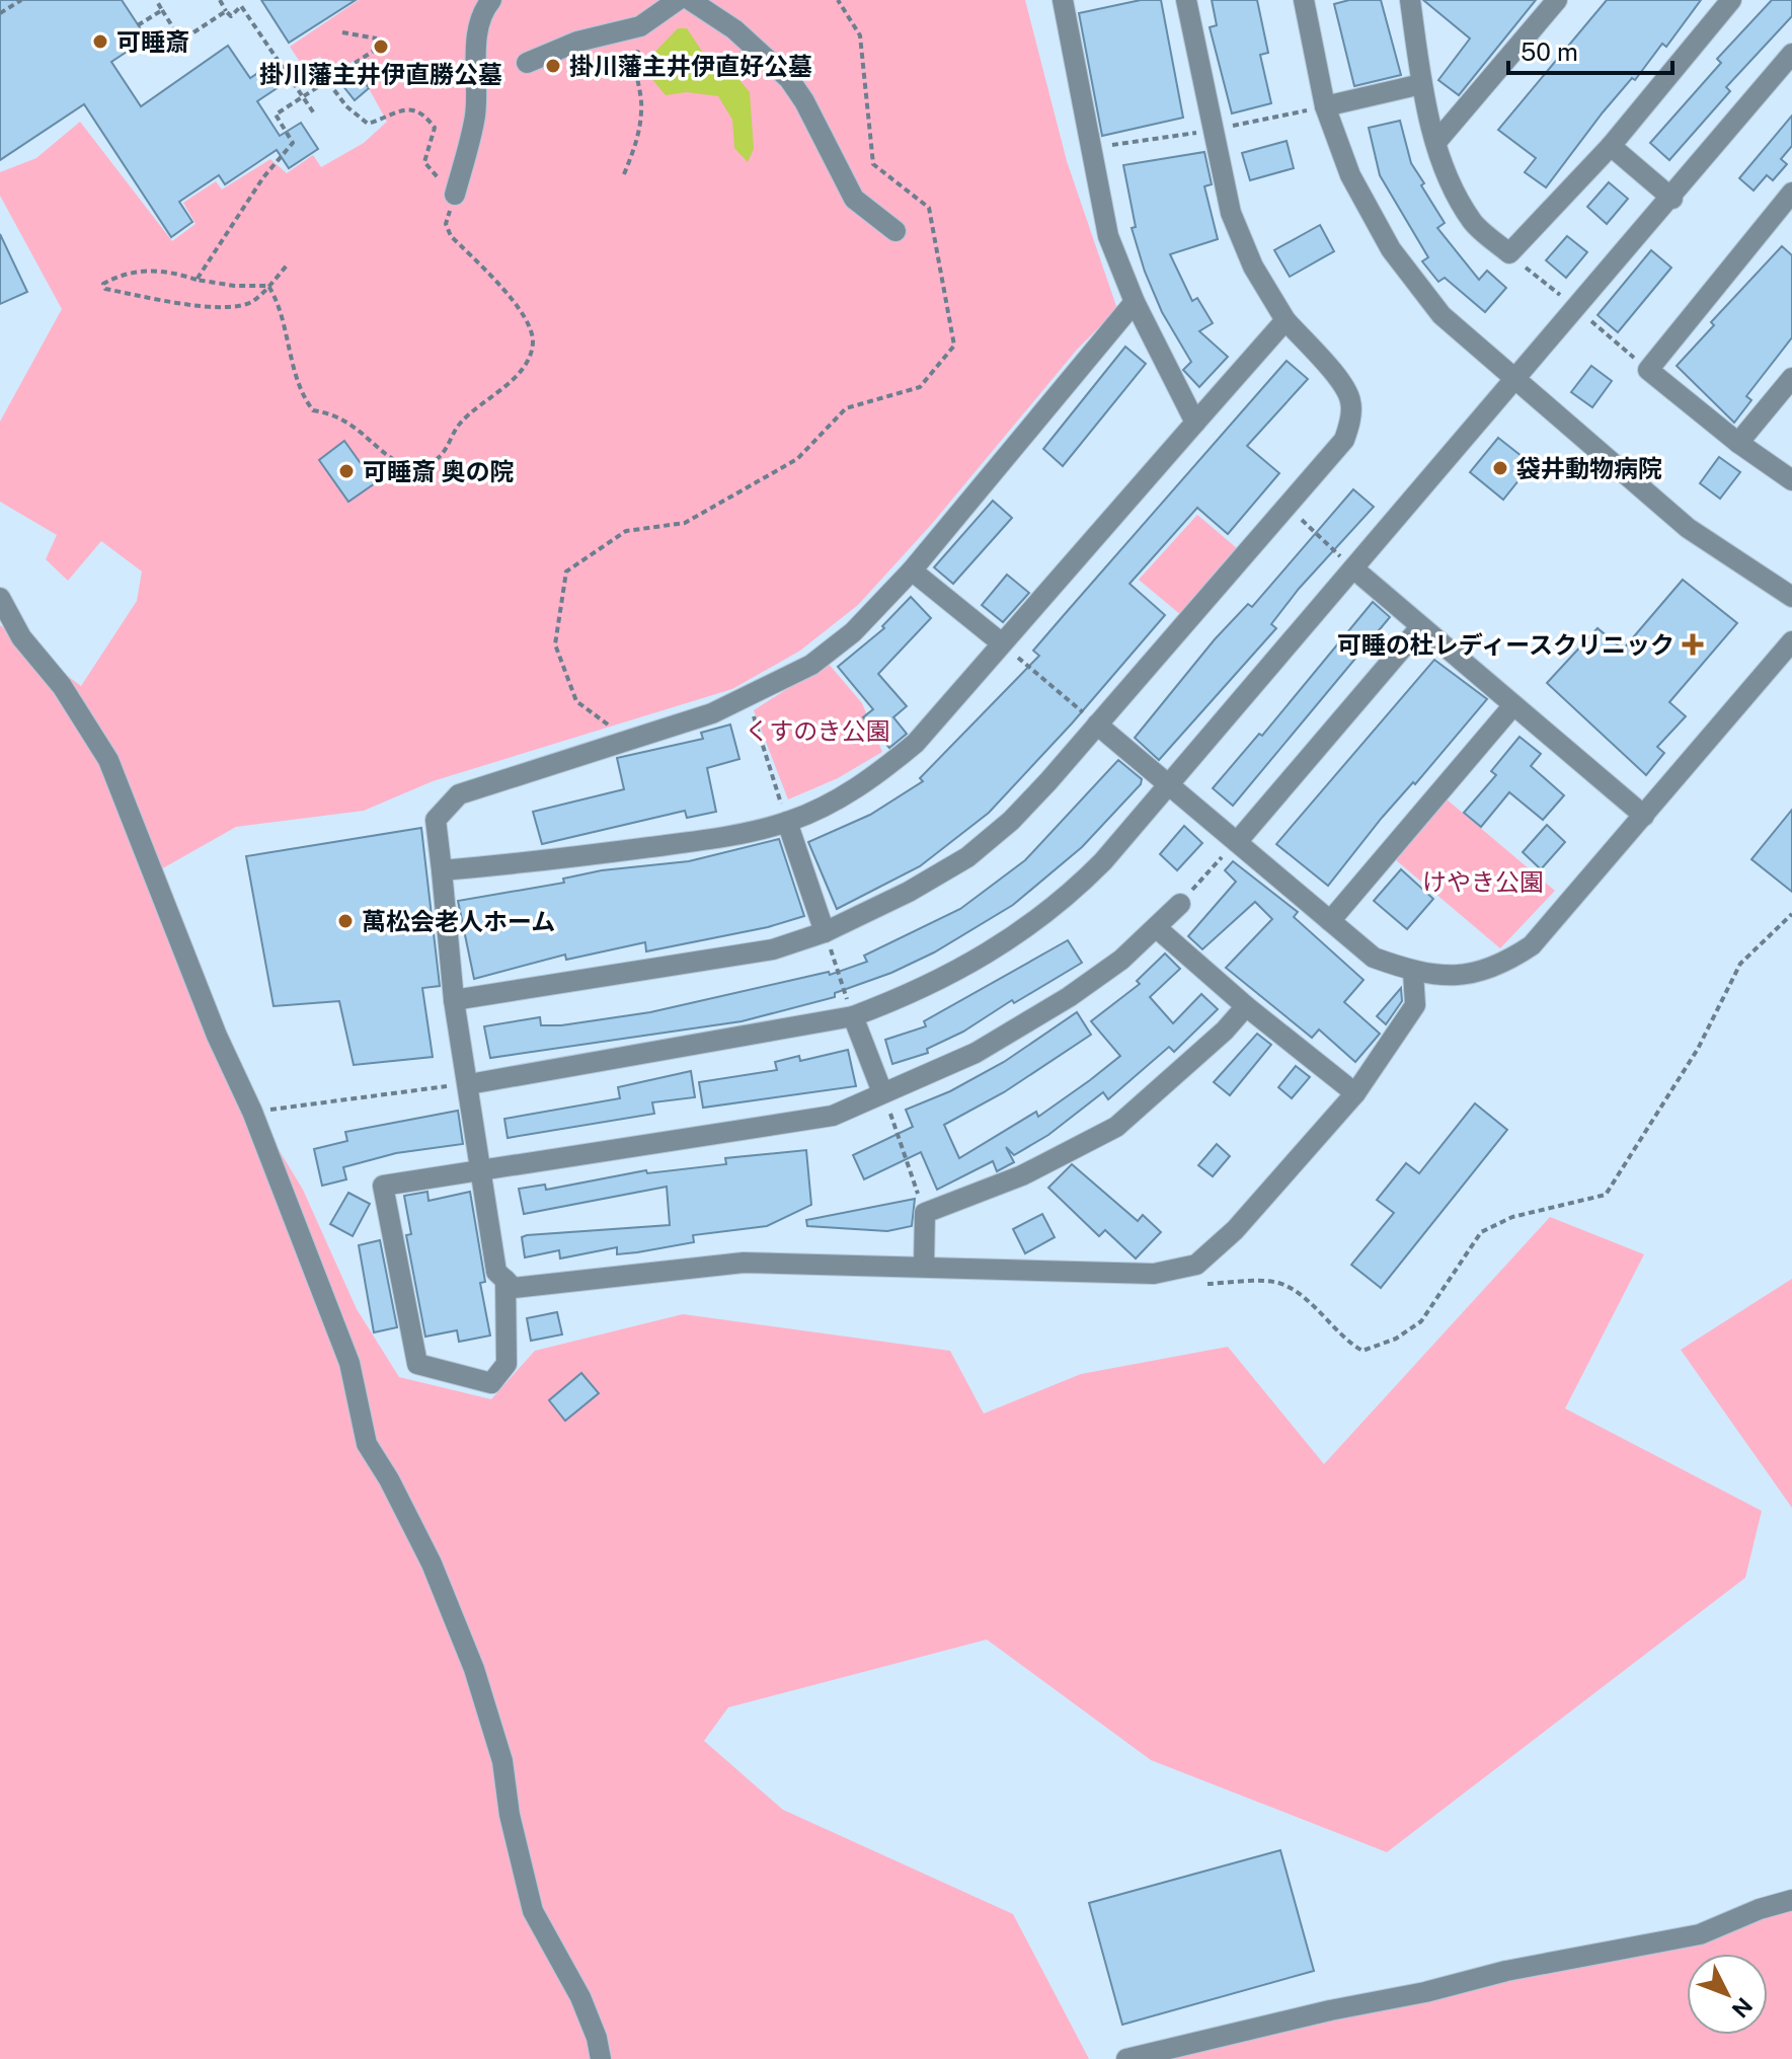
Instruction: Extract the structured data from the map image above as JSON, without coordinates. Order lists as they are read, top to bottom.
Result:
{
  "parks": ["くすのき公園", "けやき公園"],
  "places": {
    "other": [
      "可睡斎",
      "掛川藩主井伊直勝公墓",
      "掛川藩主井伊直好公墓",
      "袋井動物病院",
      "可睡斎 奥の院",
      "萬松会老人ホーム"
    ],
    "health": ["可睡の杜レディースクリニック"]
  },
  "scale_bar": "50 m",
  "north": "bottom right"
}
